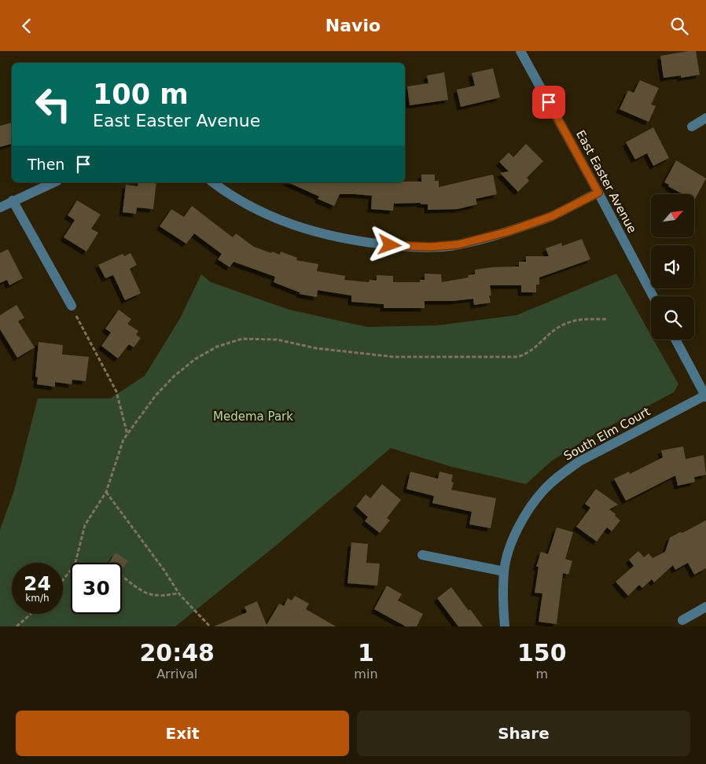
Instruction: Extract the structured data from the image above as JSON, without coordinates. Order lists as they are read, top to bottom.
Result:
{
  "streets": {
    "street": ["East Easter Avenue", "South Elm Court"]
  },
  "parks": ["Medema Park"],
  "north": "top right",
  "page": {
    "header": "Navio",
    "turn": ["100 m", "East Easter Avenue"],
    "then": "Then",
    "speed": "24 km/h",
    "limit": "30",
    "eta": [
      "20:48",
      "Arrival",
      "1",
      "min",
      "150",
      "m"
    ],
    "buttons": ["Exit", "Share"]
  }
}
